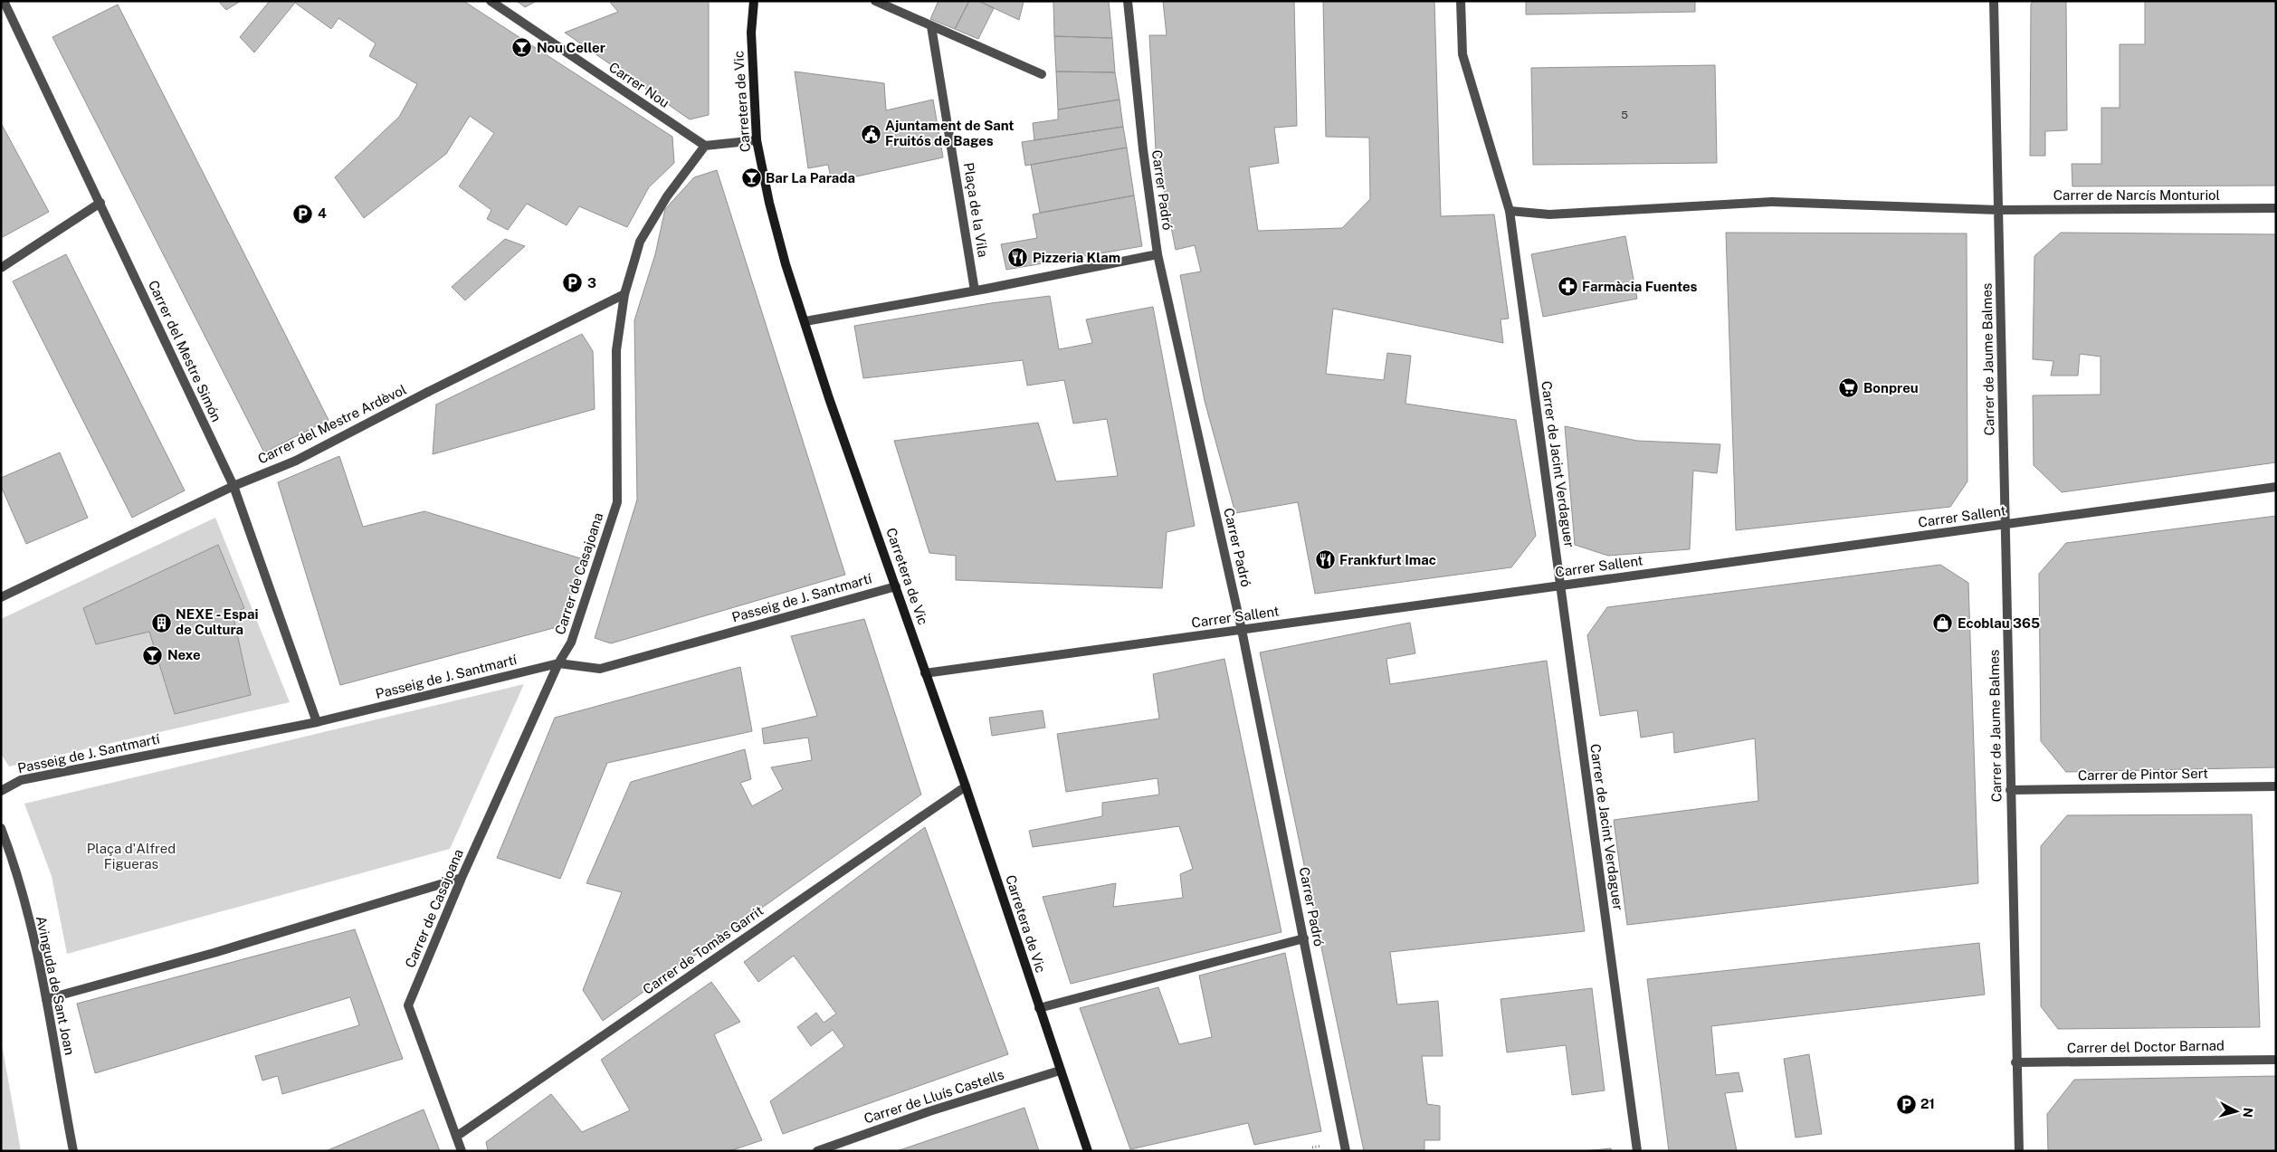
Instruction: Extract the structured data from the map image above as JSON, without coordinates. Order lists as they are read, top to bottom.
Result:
{
  "streets": {
    "main road": ["Carretera de Vic"],
    "street": [
      "Carrer Nou",
      "Carrer Padró",
      "Carrer de Narcís Monturiol",
      "Plaça de la Vila",
      "Carrer del Mestre Simón",
      "Carrer de Jaume Balmes",
      "Carrer del Mestre Ardèvol",
      "Carrer de Jacint Verdaguer",
      "Carrer Sallent",
      "Carrer de Casajoana",
      "Passeig de J. Santmartí",
      "Carrer de Pintor Sert",
      "Carrer de Tomàs Garrit",
      "Avinguda de Sant Joan",
      "Carrer del Doctor Barnad",
      "Carrer de Lluís Castells"
    ]
  },
  "crossings": [
    ["Carrer Nou", "Carrer de Casajoana"],
    ["Carretera de Vic", "Carrer Sallent"],
    ["Carretera de Vic", "Passeig de J. Santmartí"],
    ["Carretera de Vic", "Carrer de Tomàs Garrit"],
    ["Carretera de Vic", "Carrer de Lluís Castells"],
    ["Carrer Padró", "Carrer Sallent"],
    ["Carrer de Narcís Monturiol", "Carrer de Jaume Balmes"],
    ["Carrer de Narcís Monturiol", "Carrer de Jacint Verdaguer"],
    ["Carrer del Mestre Simón", "Carrer del Mestre Ardèvol"],
    ["Carrer del Mestre Simón", "Passeig de J. Santmartí"],
    ["Carrer de Jaume Balmes", "Carrer Sallent"],
    ["Carrer de Jaume Balmes", "Carrer de Pintor Sert"],
    ["Carrer de Jaume Balmes", "Carrer del Doctor Barnad"],
    ["Carrer del Mestre Ardèvol", "Carrer de Casajoana"],
    ["Carrer de Jacint Verdaguer", "Carrer Sallent"],
    ["Carrer de Casajoana", "Passeig de J. Santmartí"],
    ["Carrer de Casajoana", "Carrer de Tomàs Garrit"]
  ],
  "parks": ["Plaça d'Alfred Figueras"],
  "places": {
    "bar": ["Nou Celler", "Bar La Parada", "Nexe"],
    "public building": ["Ajuntament de Sant Fruitós de Bages"],
    "parking": ["4", "3", "21"],
    "restaurant": ["Pizzeria Klam", "Frankfurt Imac"],
    "pharmacy": ["Farmàcia Fuentes"],
    "supermarket": ["Bonpreu"],
    "building": ["NEXE - Espai de Cultura"],
    "shop": ["Ecoblau 365"]
  },
  "house_numbers": ["5"],
  "north": "right"
}
